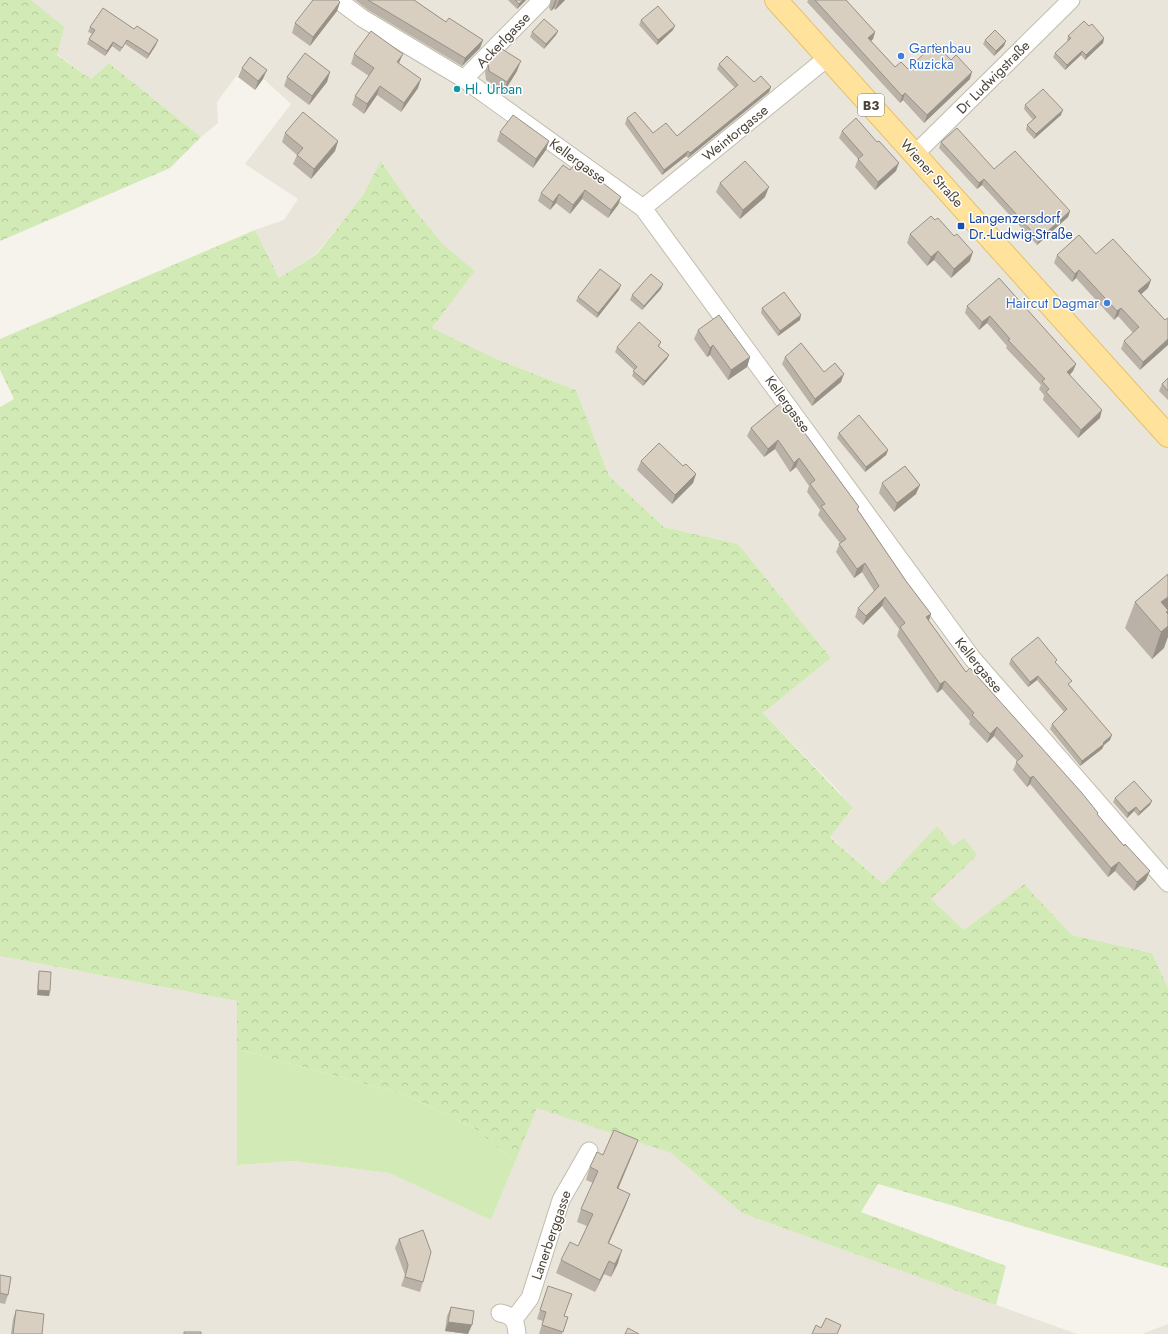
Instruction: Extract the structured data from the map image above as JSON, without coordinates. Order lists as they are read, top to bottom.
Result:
{
  "streets": {
    "main road": ["B3", "Wiener Straße"],
    "street": [
      "Ackerlgasse",
      "Dr Ludwigstraße",
      "Weintorgasse",
      "Kellergasse",
      "Lanerberggasse"
    ]
  },
  "crossings": [
    ["Ackerlgasse", "Kellergasse"],
    ["Dr Ludwigstraße", "Wiener Straße"],
    ["Weintorgasse", "Kellergasse"],
    ["Weintorgasse", "Wiener Straße"]
  ],
  "places": {
    "other": ["Gartenbau Ruzicka", "Hl. Urban", "Haircut Dagmar"],
    "transit": ["Langenzersdorf Dr.-Ludwig-Straße"]
  }
}
